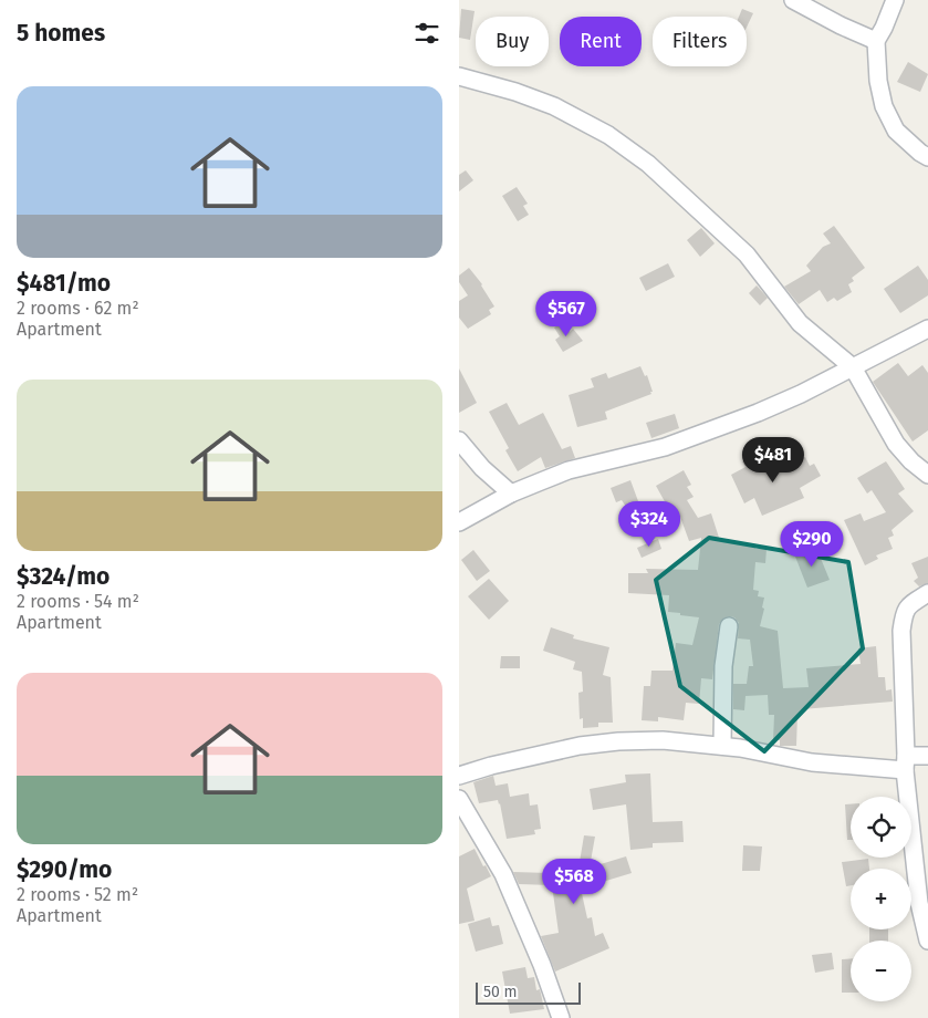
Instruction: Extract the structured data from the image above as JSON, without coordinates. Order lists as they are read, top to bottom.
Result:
{
  "scale_bar": "50 m",
  "page": {
    "heading": "5 homes",
    "chip": ["Buy", "Rent", "Filters"],
    "list": [
      {
        "name": "$481/mo",
        "note": "2 rooms · 62 m² · Apartment"
      },
      {
        "name": "$324/mo",
        "note": "2 rooms · 54 m² · Apartment"
      },
      {
        "name": "$290/mo",
        "note": "2 rooms · 52 m² · Apartment"
      }
    ],
    "price": [
      "$567",
      "$481",
      "$324",
      "$290",
      "$568"
    ],
    "map_buttons": ["+", "−"],
    "scale": "50 m"
  }
}
